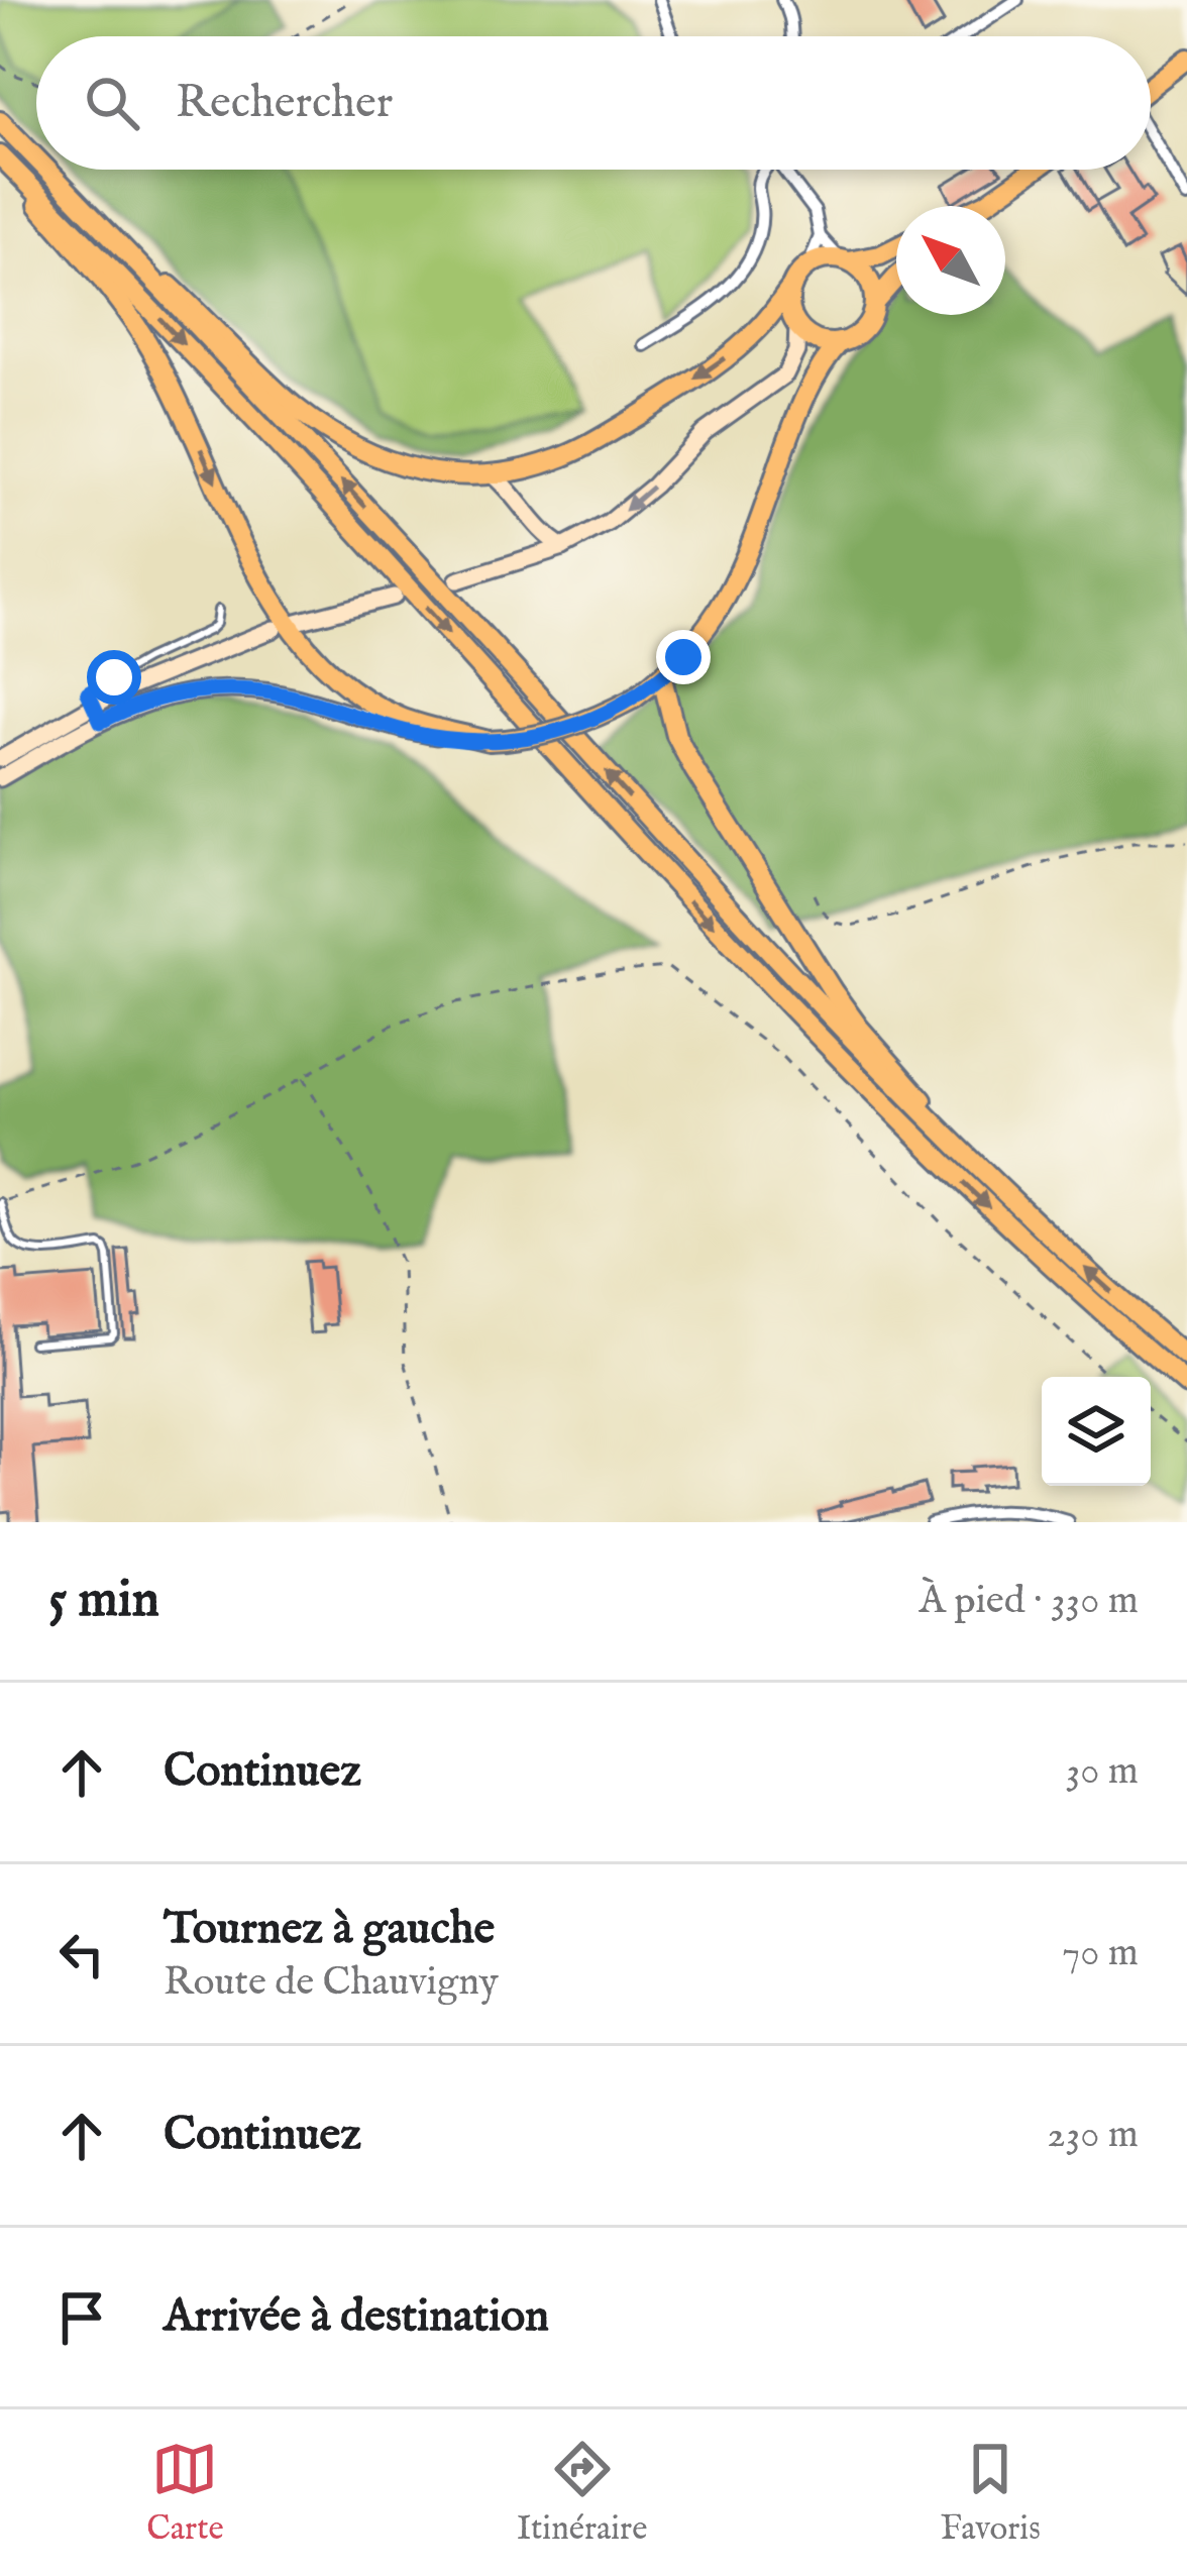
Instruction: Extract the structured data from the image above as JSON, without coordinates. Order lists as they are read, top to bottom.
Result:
{
  "north": "top left",
  "page": {
    "search": "Rechercher",
    "heading": ["5 min", "À pied · 330 m"],
    "list": [
      ["Continuez", "30 m"],
      ["Tournez à gauche", "Route de Chauvigny", "70 m"],
      ["Continuez", "230 m"],
      "Arrivée à destination"
    ],
    "nav": ["Carte", "Itinéraire", "Favoris"]
  }
}
